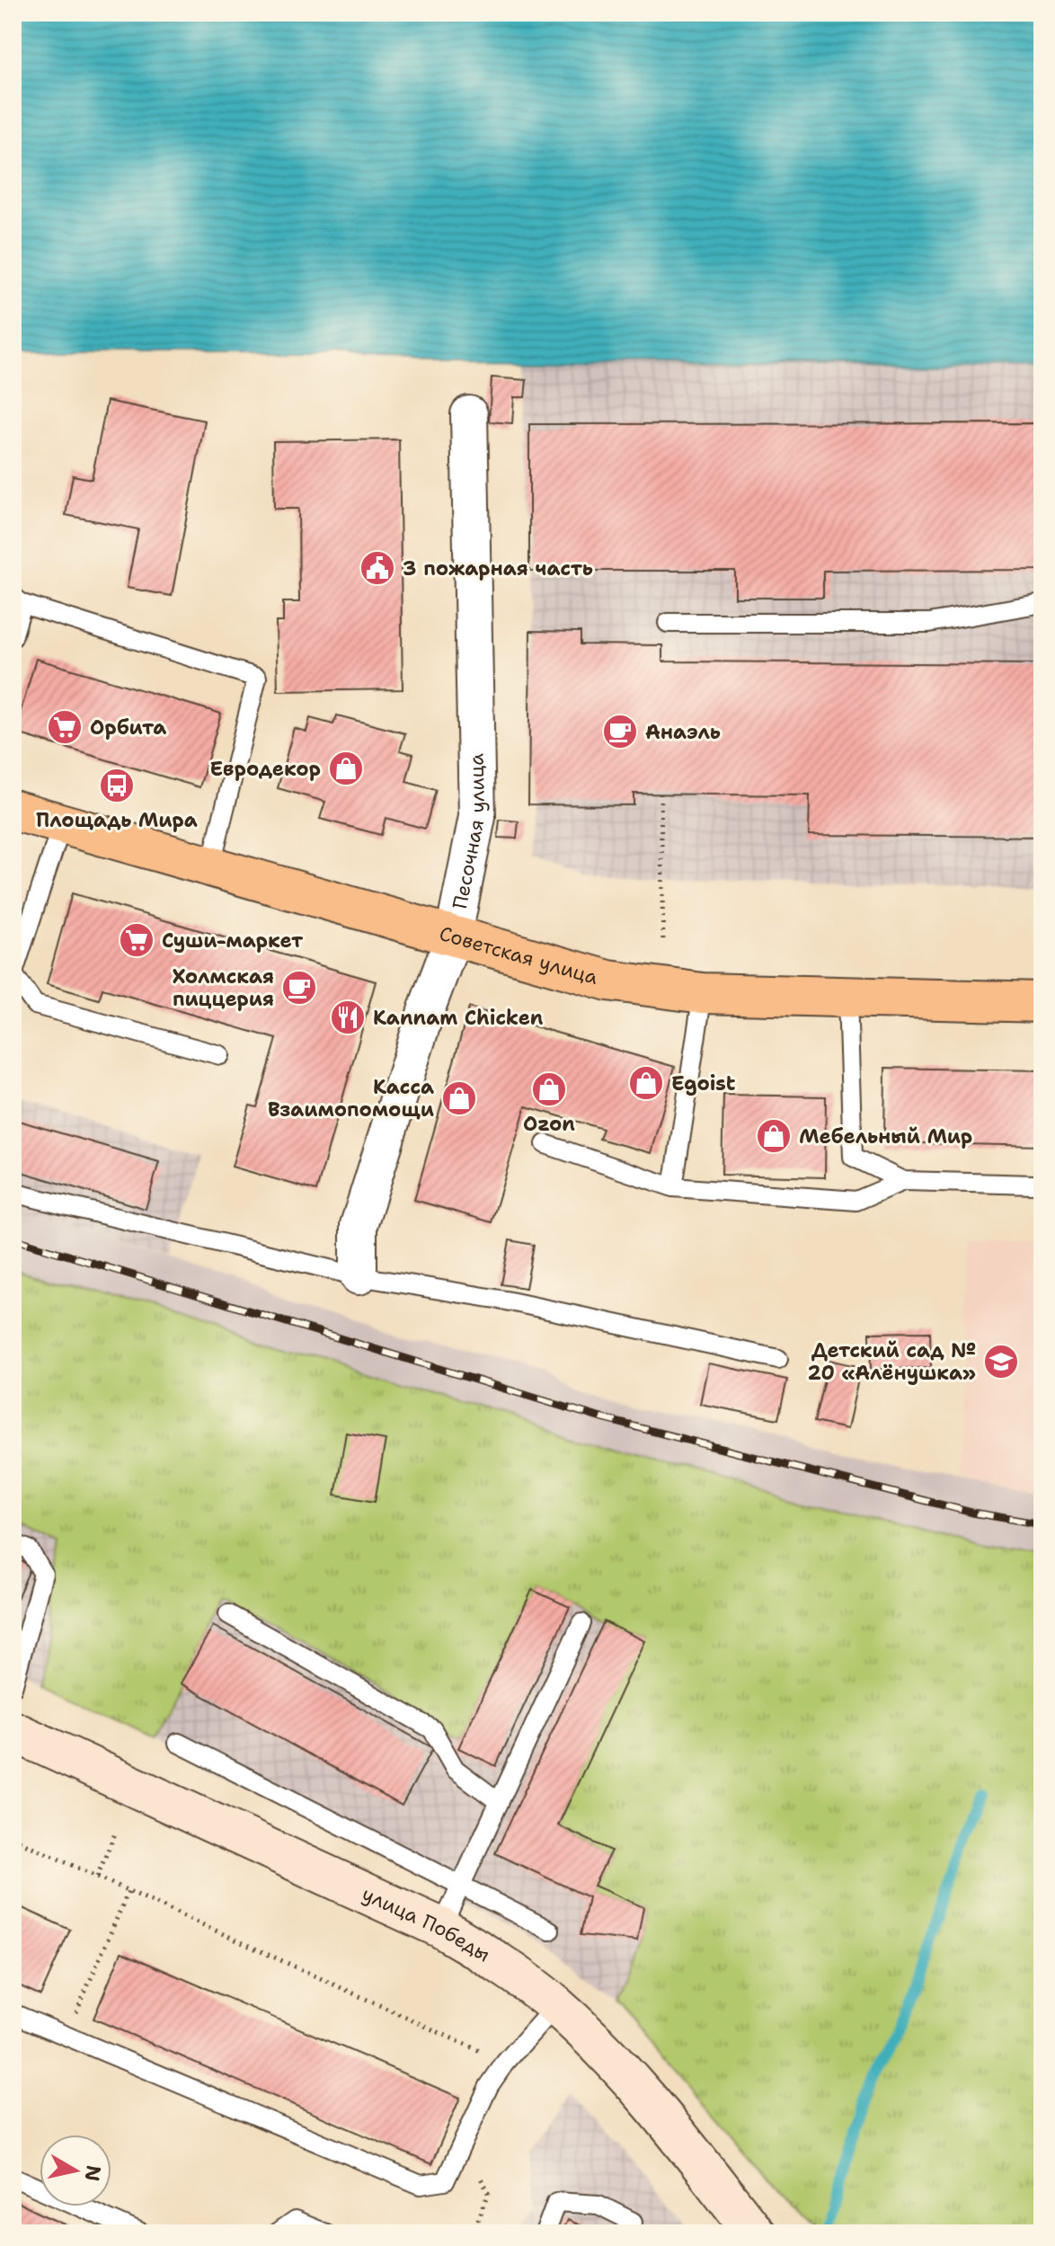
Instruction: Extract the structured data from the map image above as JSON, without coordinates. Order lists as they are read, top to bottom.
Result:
{
  "streets": {
    "main road": ["Советская улица", "улица Победы"],
    "street": ["Песочная улица"]
  },
  "crossings": [
    ["Песочная улица", "Советская улица"]
  ],
  "places": {
    "public building": ["3 пожарная часть"],
    "supermarket": ["Орбита", "Суши-маркет"],
    "cafe": ["Анаэль", "Холмская пиццерия"],
    "shop": [
      "Евродекор",
      "Egoist",
      "Ozon",
      "Касса Взаимопомощи",
      "Мебельный Мир"
    ],
    "bus stop": ["Площадь Мира"],
    "restaurant": ["Kannam Chicken"],
    "school or university": ["Детский сад № 20 «Алёнушка»"]
  },
  "north": "right"
}
